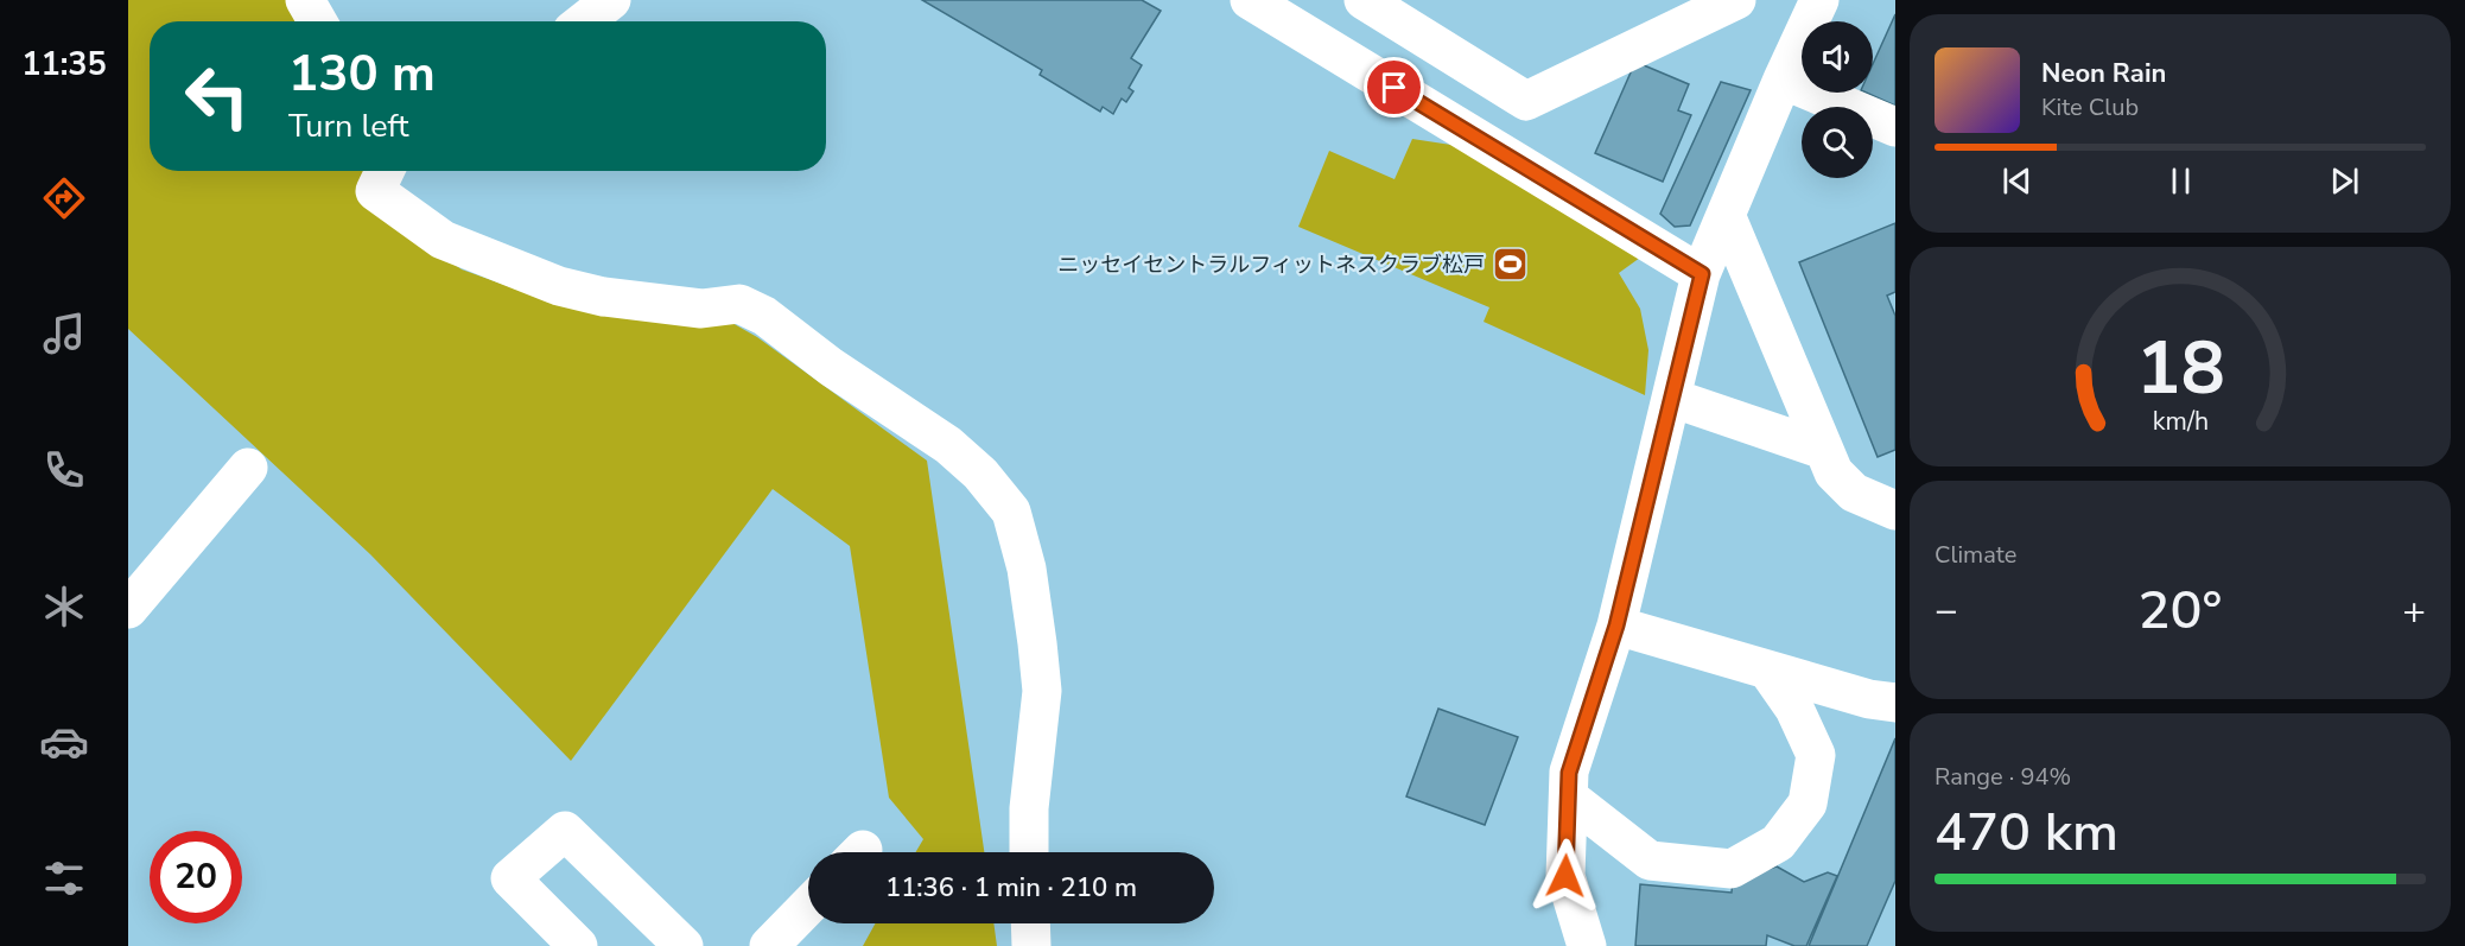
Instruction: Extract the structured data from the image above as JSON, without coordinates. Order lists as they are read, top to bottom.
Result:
{
  "places": {
    "sports": ["ニッセイセントラルフィットネスクラブ松戸"]
  },
  "page": {
    "tabs": "11:35",
    "turn": ["130 m", "Turn left"],
    "song": ["Neon Rain", "Kite Club"],
    "tile": [
      "Climate",
      ["Range · 94%", "470 km"]
    ],
    "heat": ["−", "20°", "+"],
    "limit": "20",
    "trip": "11:36 · 1 min · 210 m",
    "gauge": ["18", "km/h"]
  }
}
